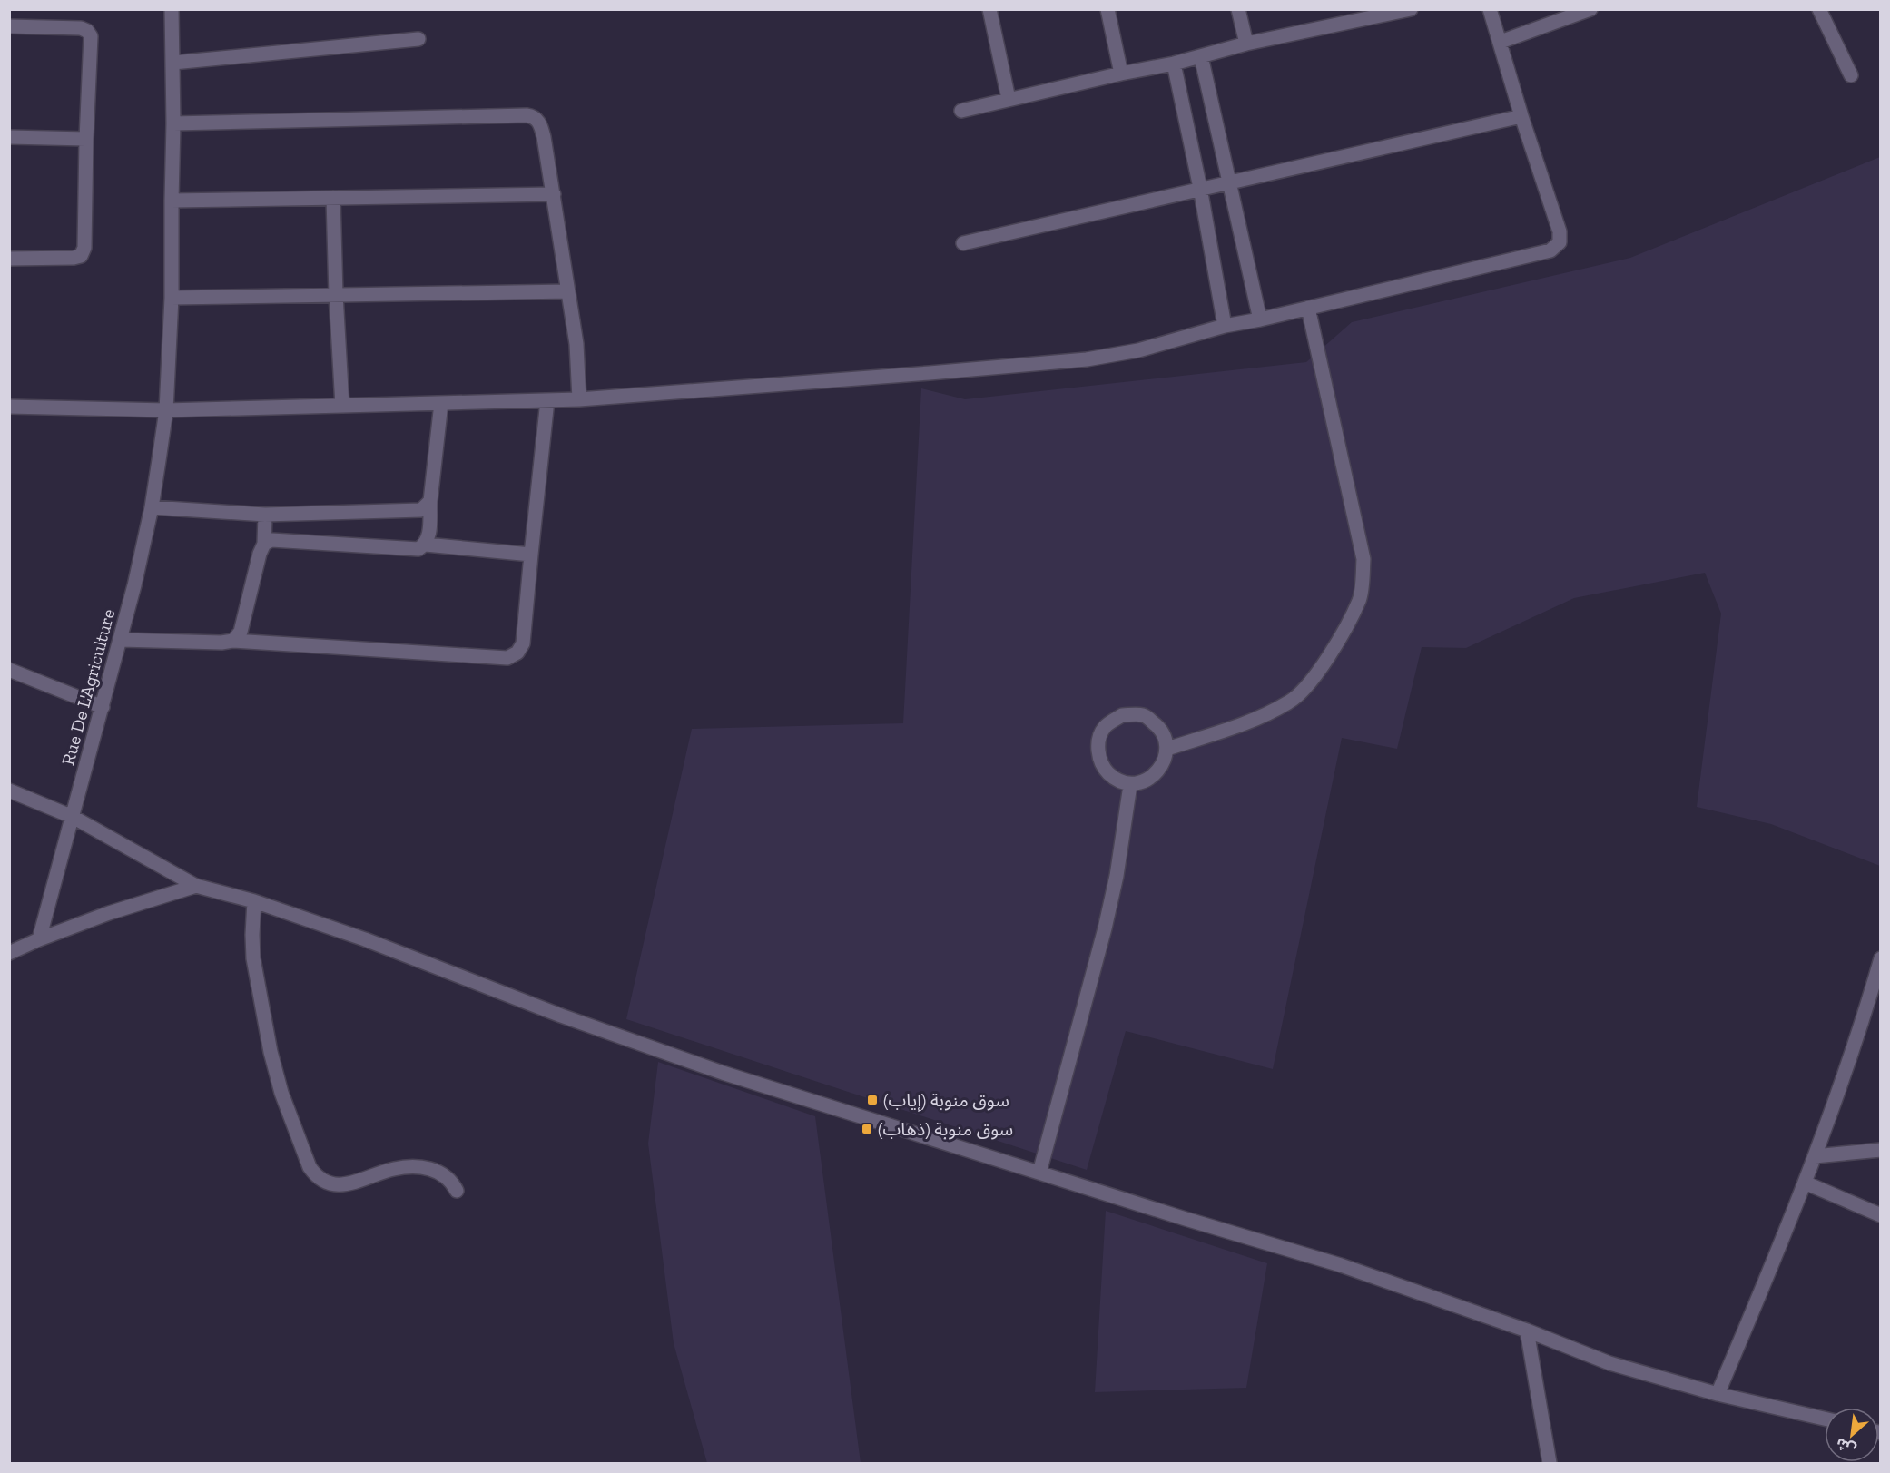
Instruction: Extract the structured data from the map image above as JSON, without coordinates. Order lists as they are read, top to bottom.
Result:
{
  "streets": {
    "street": ["Rue De L'Agriculture"]
  },
  "places": {
    "transit": ["سوق منوبة (إياب)", "سوق منوبة (ذهاب)"]
  },
  "north": "bottom left"
}
